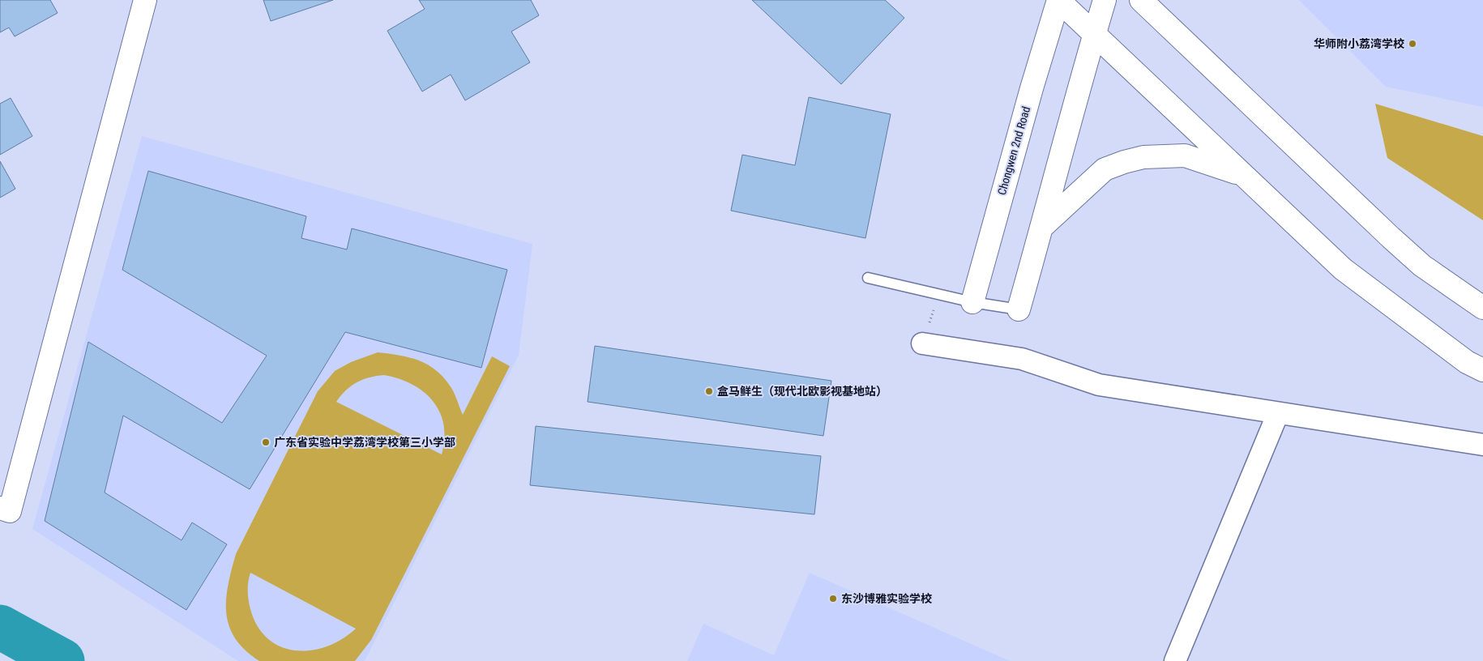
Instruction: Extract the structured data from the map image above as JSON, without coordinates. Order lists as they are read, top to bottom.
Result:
{
  "streets": {
    "main road": ["Chongwen 2nd Road"]
  },
  "places": [
    "华师附小荔湾学校",
    "盒马鲜生（现代北欧影视基地站）",
    "广东省实验中学荔湾学校第三小学部",
    "东沙博雅实验学校"
  ]
}
